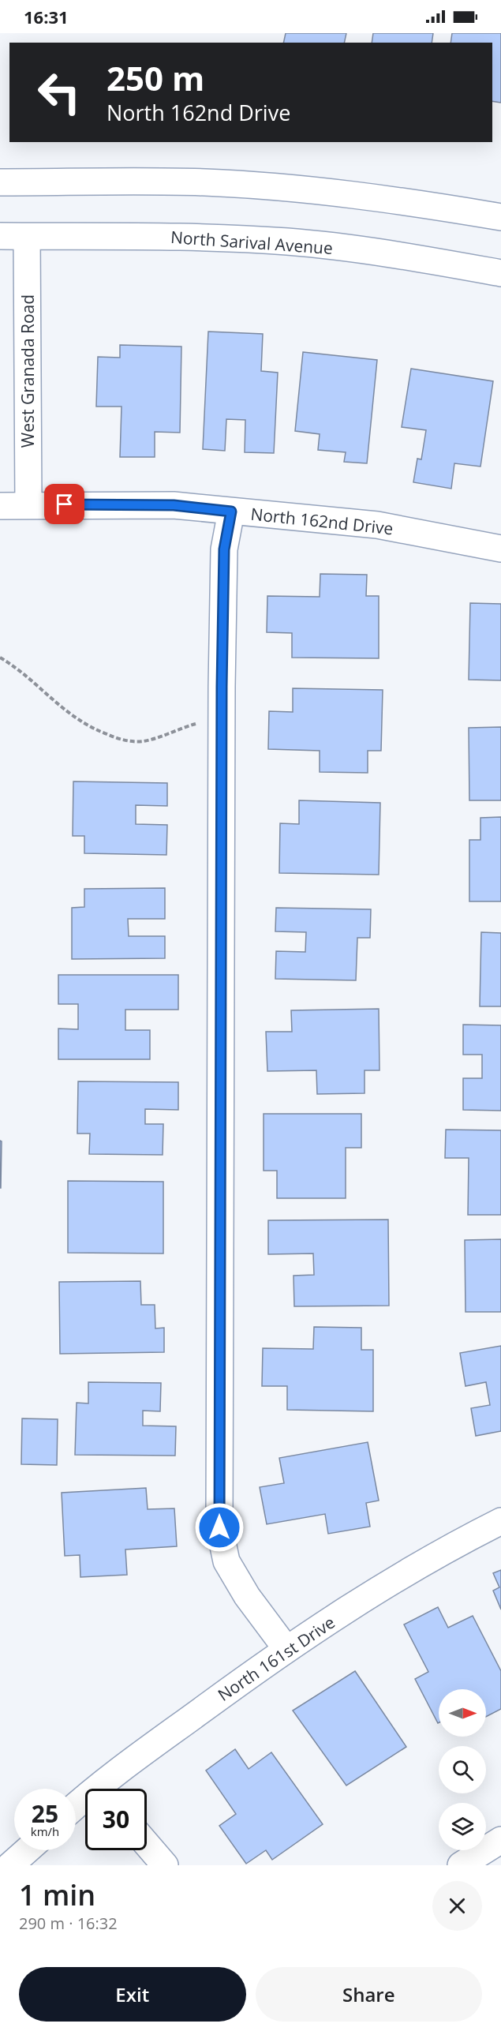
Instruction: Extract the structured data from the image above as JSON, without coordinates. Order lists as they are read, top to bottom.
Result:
{
  "streets": {
    "street": [
      "North Sarival Avenue",
      "West Granada Road",
      "North 162nd Drive",
      "North 161st Drive"
    ]
  },
  "crossings": [
    ["North Sarival Avenue", "West Granada Road"],
    ["West Granada Road", "North 162nd Drive"]
  ],
  "north": "right",
  "page": {
    "status": "16:31",
    "turn": ["250 m", "North 162nd Drive"],
    "speed": "25 km/h",
    "limit": "30",
    "heading": ["1 min", "290 m · 16:32"],
    "buttons": ["Exit", "Share"]
  }
}
